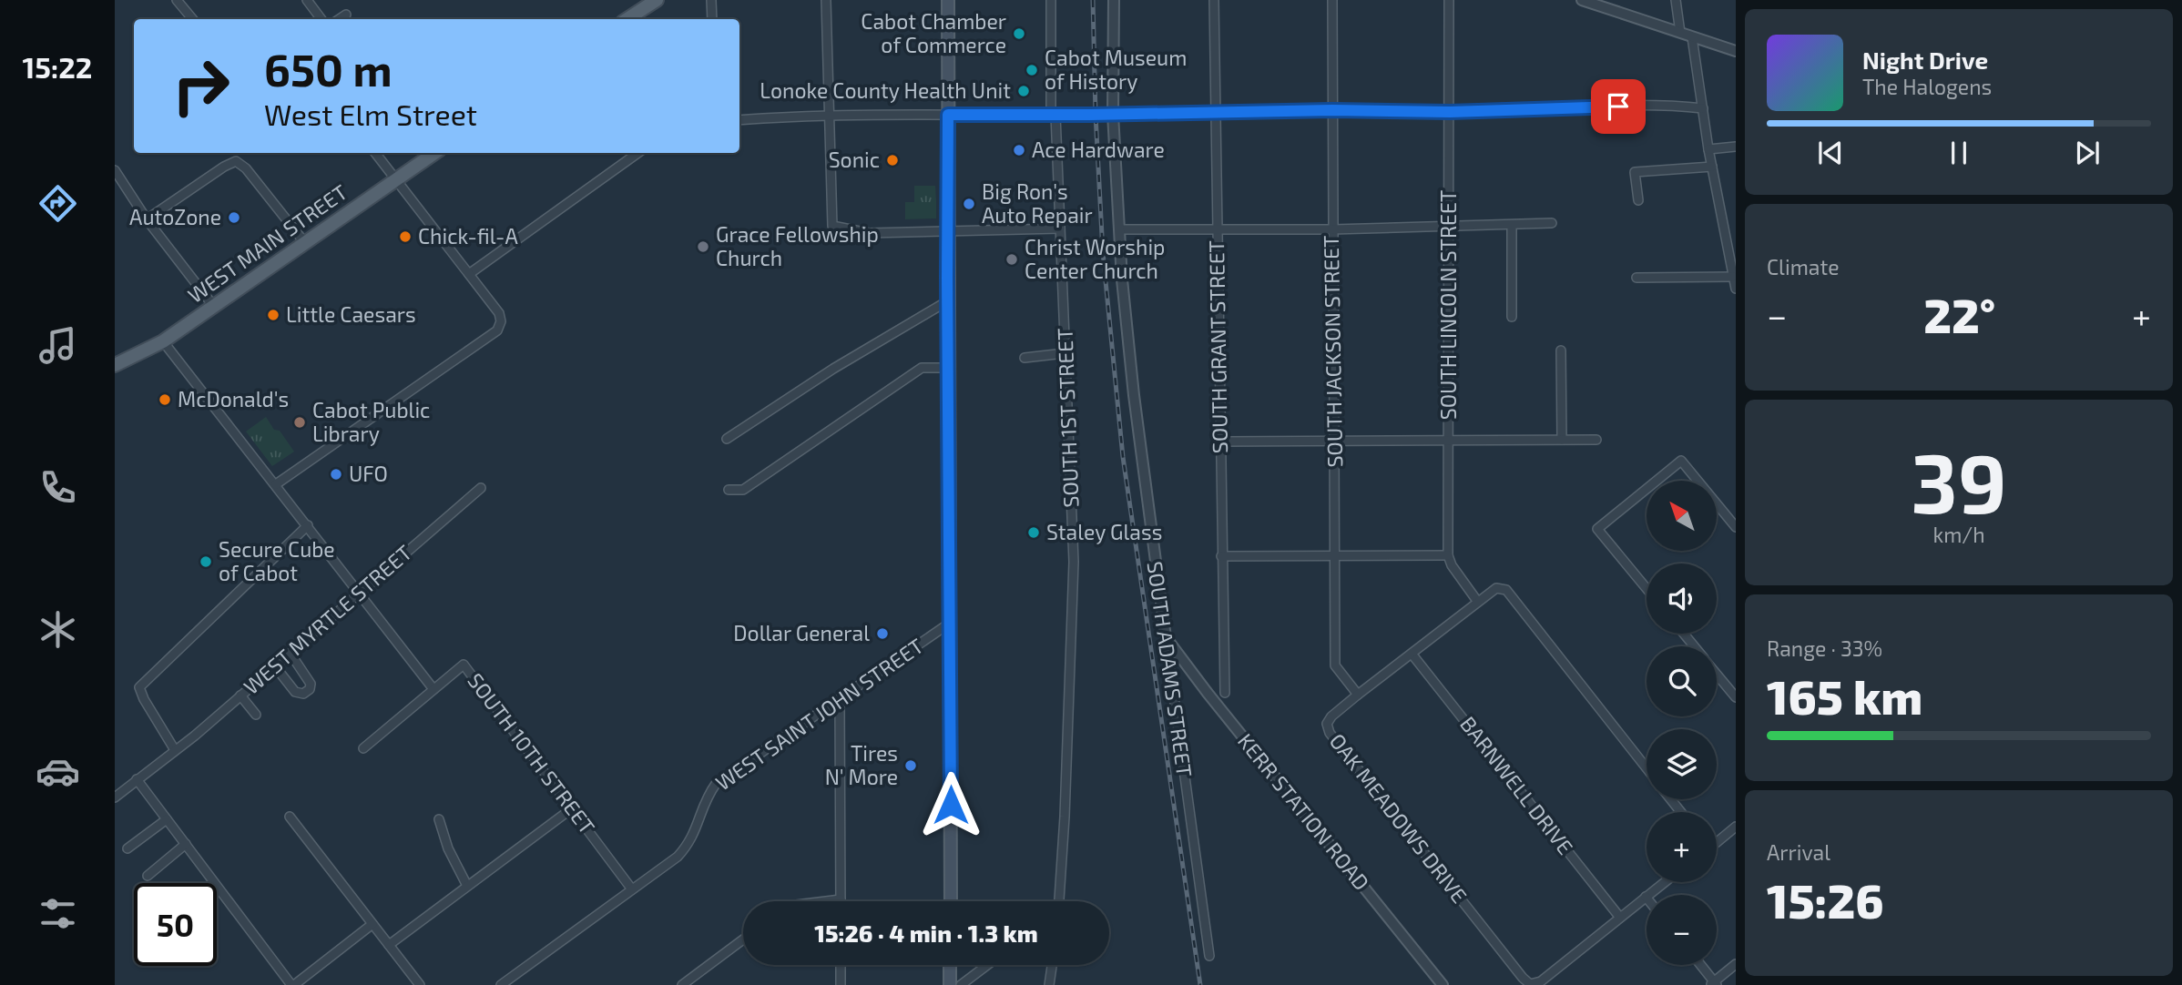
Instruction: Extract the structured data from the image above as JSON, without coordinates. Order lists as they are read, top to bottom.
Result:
{
  "streets": {
    "main road": ["WEST MAIN STREET"],
    "street": [
      "SOUTH LINCOLN STREET",
      "SOUTH GRANT STREET",
      "SOUTH JACKSON STREET",
      "SOUTH 1ST STREET",
      "WEST MYRTLE STREET",
      "SOUTH ADAMS STREET",
      "WEST SAINT JOHN STREET",
      "SOUTH 10TH STREET",
      "BARNWELL DRIVE",
      "KERR STATION ROAD",
      "OAK MEADOWS DRIVE"
    ]
  },
  "crossings": [
    ["WEST MAIN STREET", "SOUTH 10TH STREET"],
    ["SOUTH LINCOLN STREET", "OAK MEADOWS DRIVE"],
    ["SOUTH JACKSON STREET", "OAK MEADOWS DRIVE"],
    ["WEST MYRTLE STREET", "SOUTH 10TH STREET"],
    ["SOUTH ADAMS STREET", "KERR STATION ROAD"],
    ["WEST SAINT JOHN STREET", "SOUTH 10TH STREET"],
    ["BARNWELL DRIVE", "OAK MEADOWS DRIVE"]
  ],
  "places": [
    "Cabot Chamber of Commerce",
    "Cabot Museum of History",
    "Lonoke County Health Unit",
    "Ace Hardware",
    "Sonic",
    "Big Ron's Auto Repair",
    "AutoZone",
    "Chick-fil-A",
    "Grace Fellowship Church",
    "Christ Worship Center Church",
    "Little Caesars",
    "McDonald's",
    "Cabot Public Library",
    "UFO",
    "Staley Glass",
    "Secure Cube of Cabot",
    "Dollar General",
    "Tires N' More"
  ],
  "north": "top left",
  "page": {
    "tabs": "15:22",
    "turn": ["650 m", "West Elm Street"],
    "song": ["Night Drive", "The Halogens"],
    "tile": [
      "Climate",
      ["39", "km/h"],
      ["Range · 33%", "165 km"],
      ["Arrival", "15:26"]
    ],
    "heat": ["−", "22°", "+"],
    "map_buttons": ["+", "−"],
    "limit": "50",
    "trip": "15:26 · 4 min · 1.3 km"
  }
}
